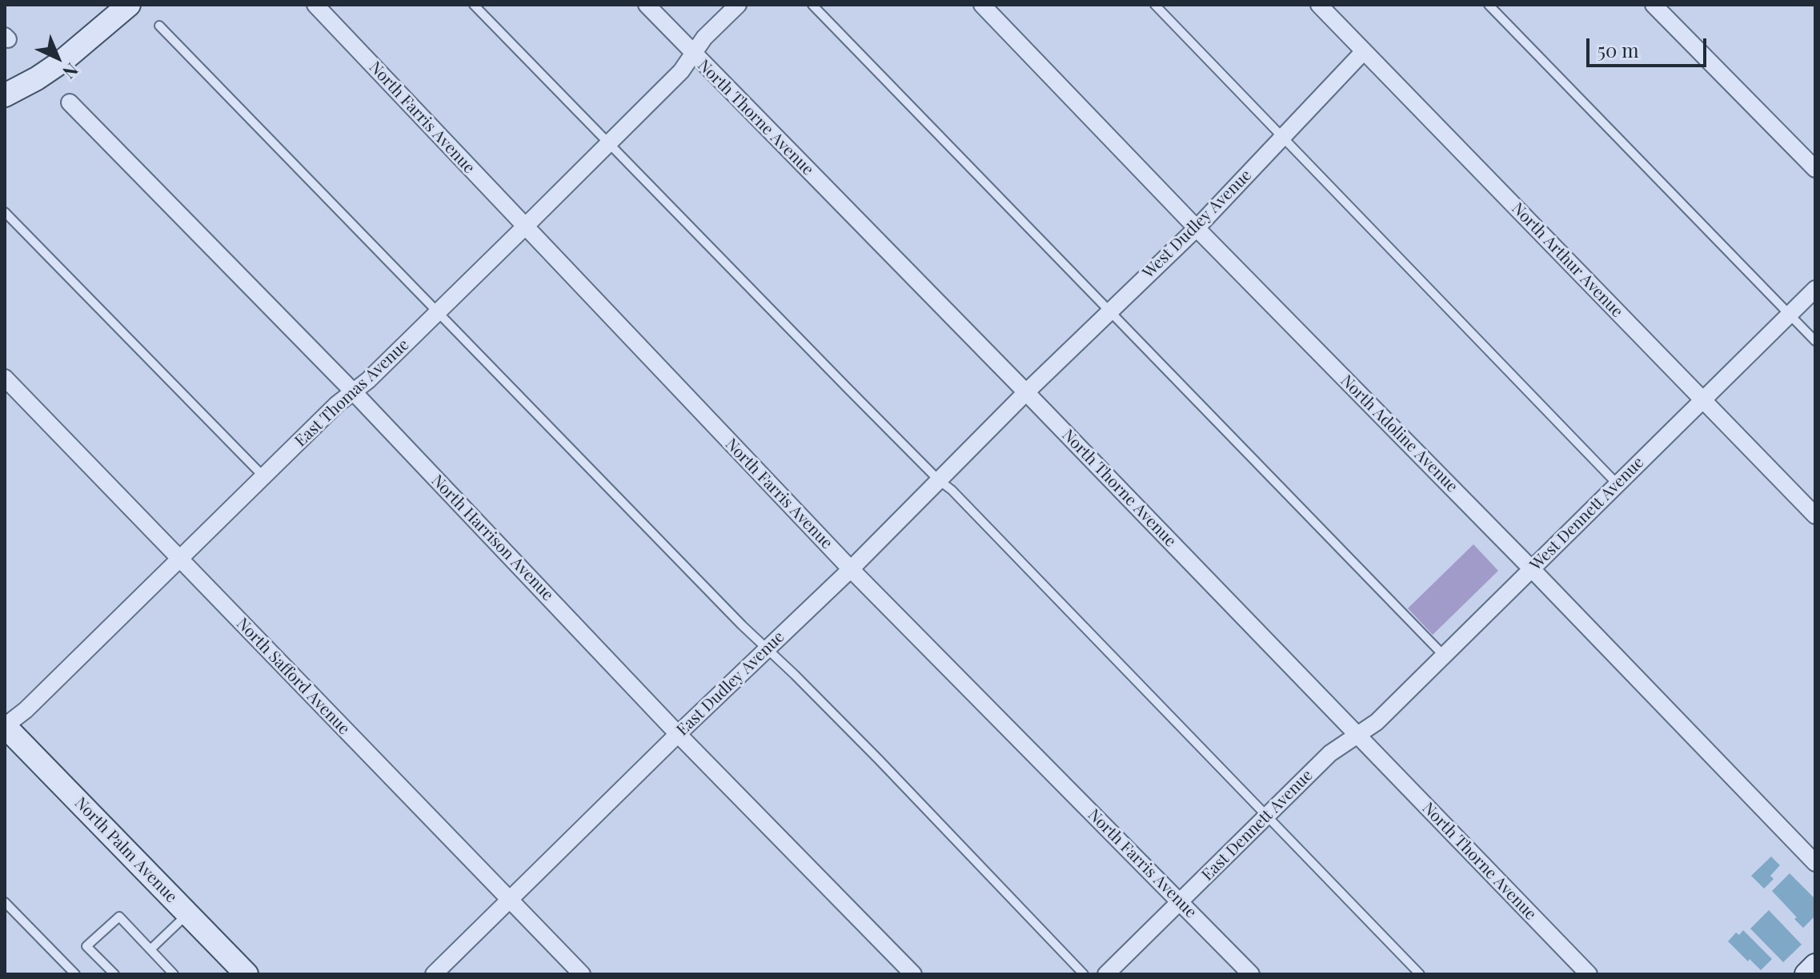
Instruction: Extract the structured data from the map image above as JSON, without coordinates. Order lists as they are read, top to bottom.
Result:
{
  "streets": {
    "main road": ["North Palm Avenue"],
    "street": [
      "North Farris Avenue",
      "North Thorne Avenue",
      "West Dudley Avenue",
      "North Arthur Avenue",
      "East Thomas Avenue",
      "North Adoline Avenue",
      "West Dennett Avenue",
      "North Harrison Avenue",
      "North Safford Avenue",
      "East Dudley Avenue",
      "East Dennett Avenue"
    ]
  },
  "crossings": [
    ["North Farris Avenue", "East Thomas Avenue"],
    ["North Farris Avenue", "East Dudley Avenue"],
    ["North Farris Avenue", "East Dennett Avenue"],
    ["North Thorne Avenue", "West Dudley Avenue"],
    ["North Thorne Avenue", "East Thomas Avenue"],
    ["North Thorne Avenue", "West Dennett Avenue"],
    ["North Thorne Avenue", "East Dudley Avenue"],
    ["North Thorne Avenue", "East Dennett Avenue"],
    ["West Dudley Avenue", "North Arthur Avenue"],
    ["West Dudley Avenue", "North Adoline Avenue"],
    ["West Dudley Avenue", "East Dudley Avenue"],
    ["North Arthur Avenue", "West Dennett Avenue"],
    ["East Thomas Avenue", "North Harrison Avenue"],
    ["East Thomas Avenue", "North Safford Avenue"],
    ["East Thomas Avenue", "North Palm Avenue"],
    ["North Adoline Avenue", "West Dennett Avenue"],
    ["West Dennett Avenue", "East Dennett Avenue"],
    ["North Harrison Avenue", "East Dudley Avenue"],
    ["North Safford Avenue", "East Dudley Avenue"]
  ],
  "scale_bar": "50 m",
  "north": "bottom right"
}
